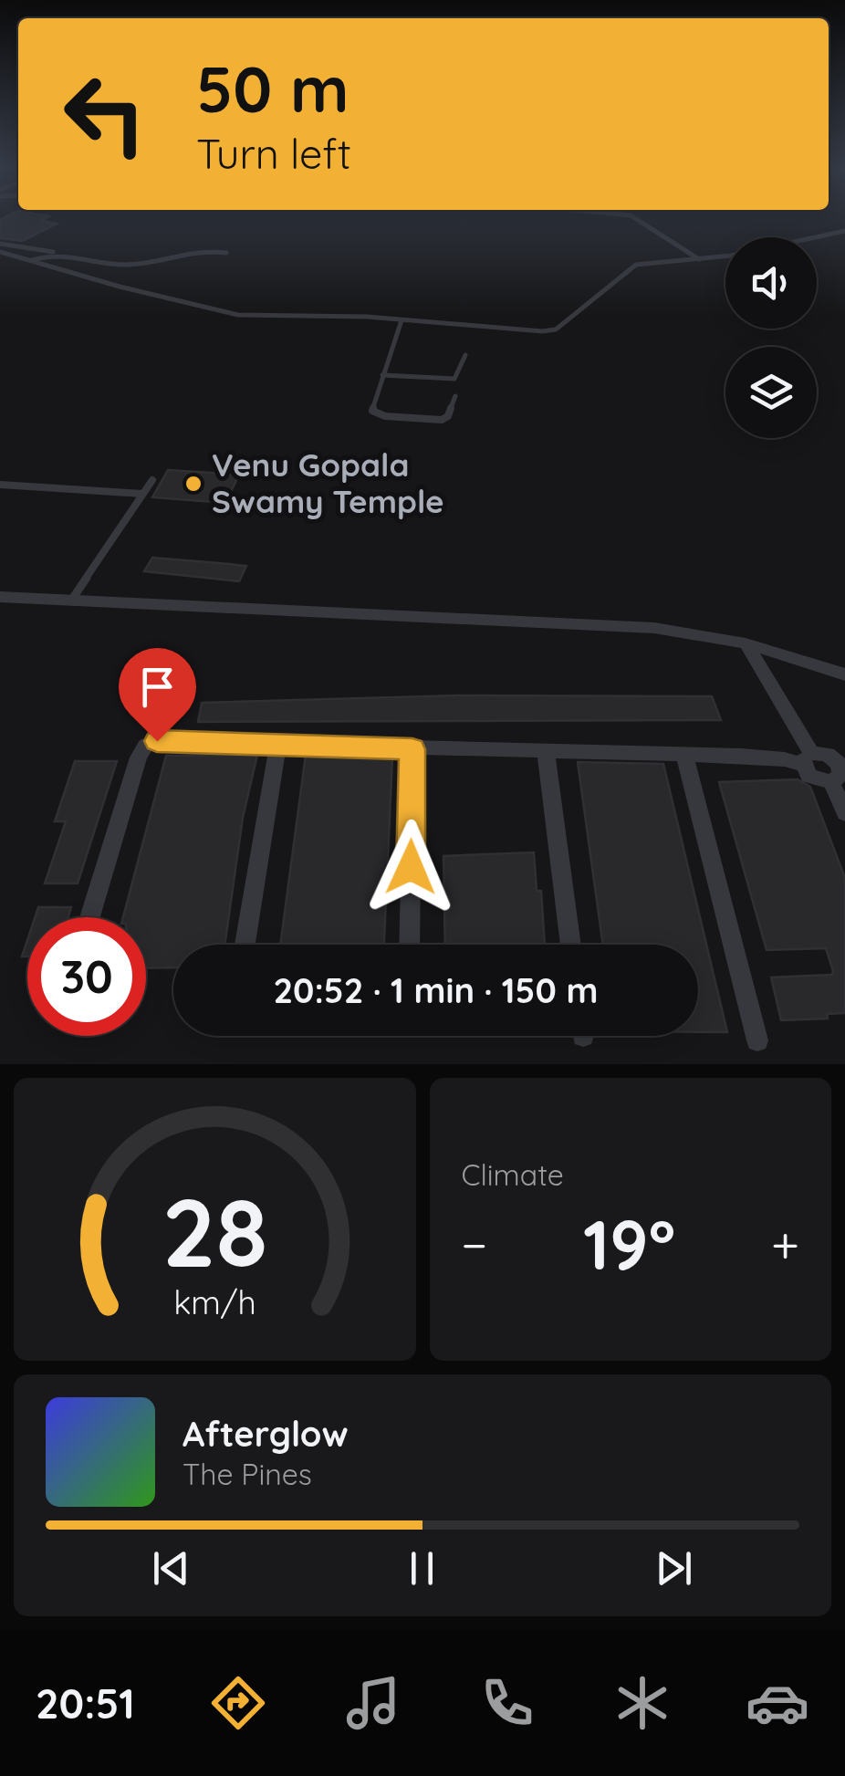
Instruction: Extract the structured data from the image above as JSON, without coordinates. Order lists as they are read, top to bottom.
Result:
{
  "places": ["Venu Gopala Swamy Temple"],
  "page": {
    "turn": ["50 m", "Turn left"],
    "limit": "30",
    "trip": "20:52 · 1 min · 150 m",
    "tile": "Climate",
    "heat": ["−", "19°", "+"],
    "song": ["Afterglow", "The Pines"],
    "tabs": "20:51",
    "gauge": ["28", "km/h"]
  }
}
